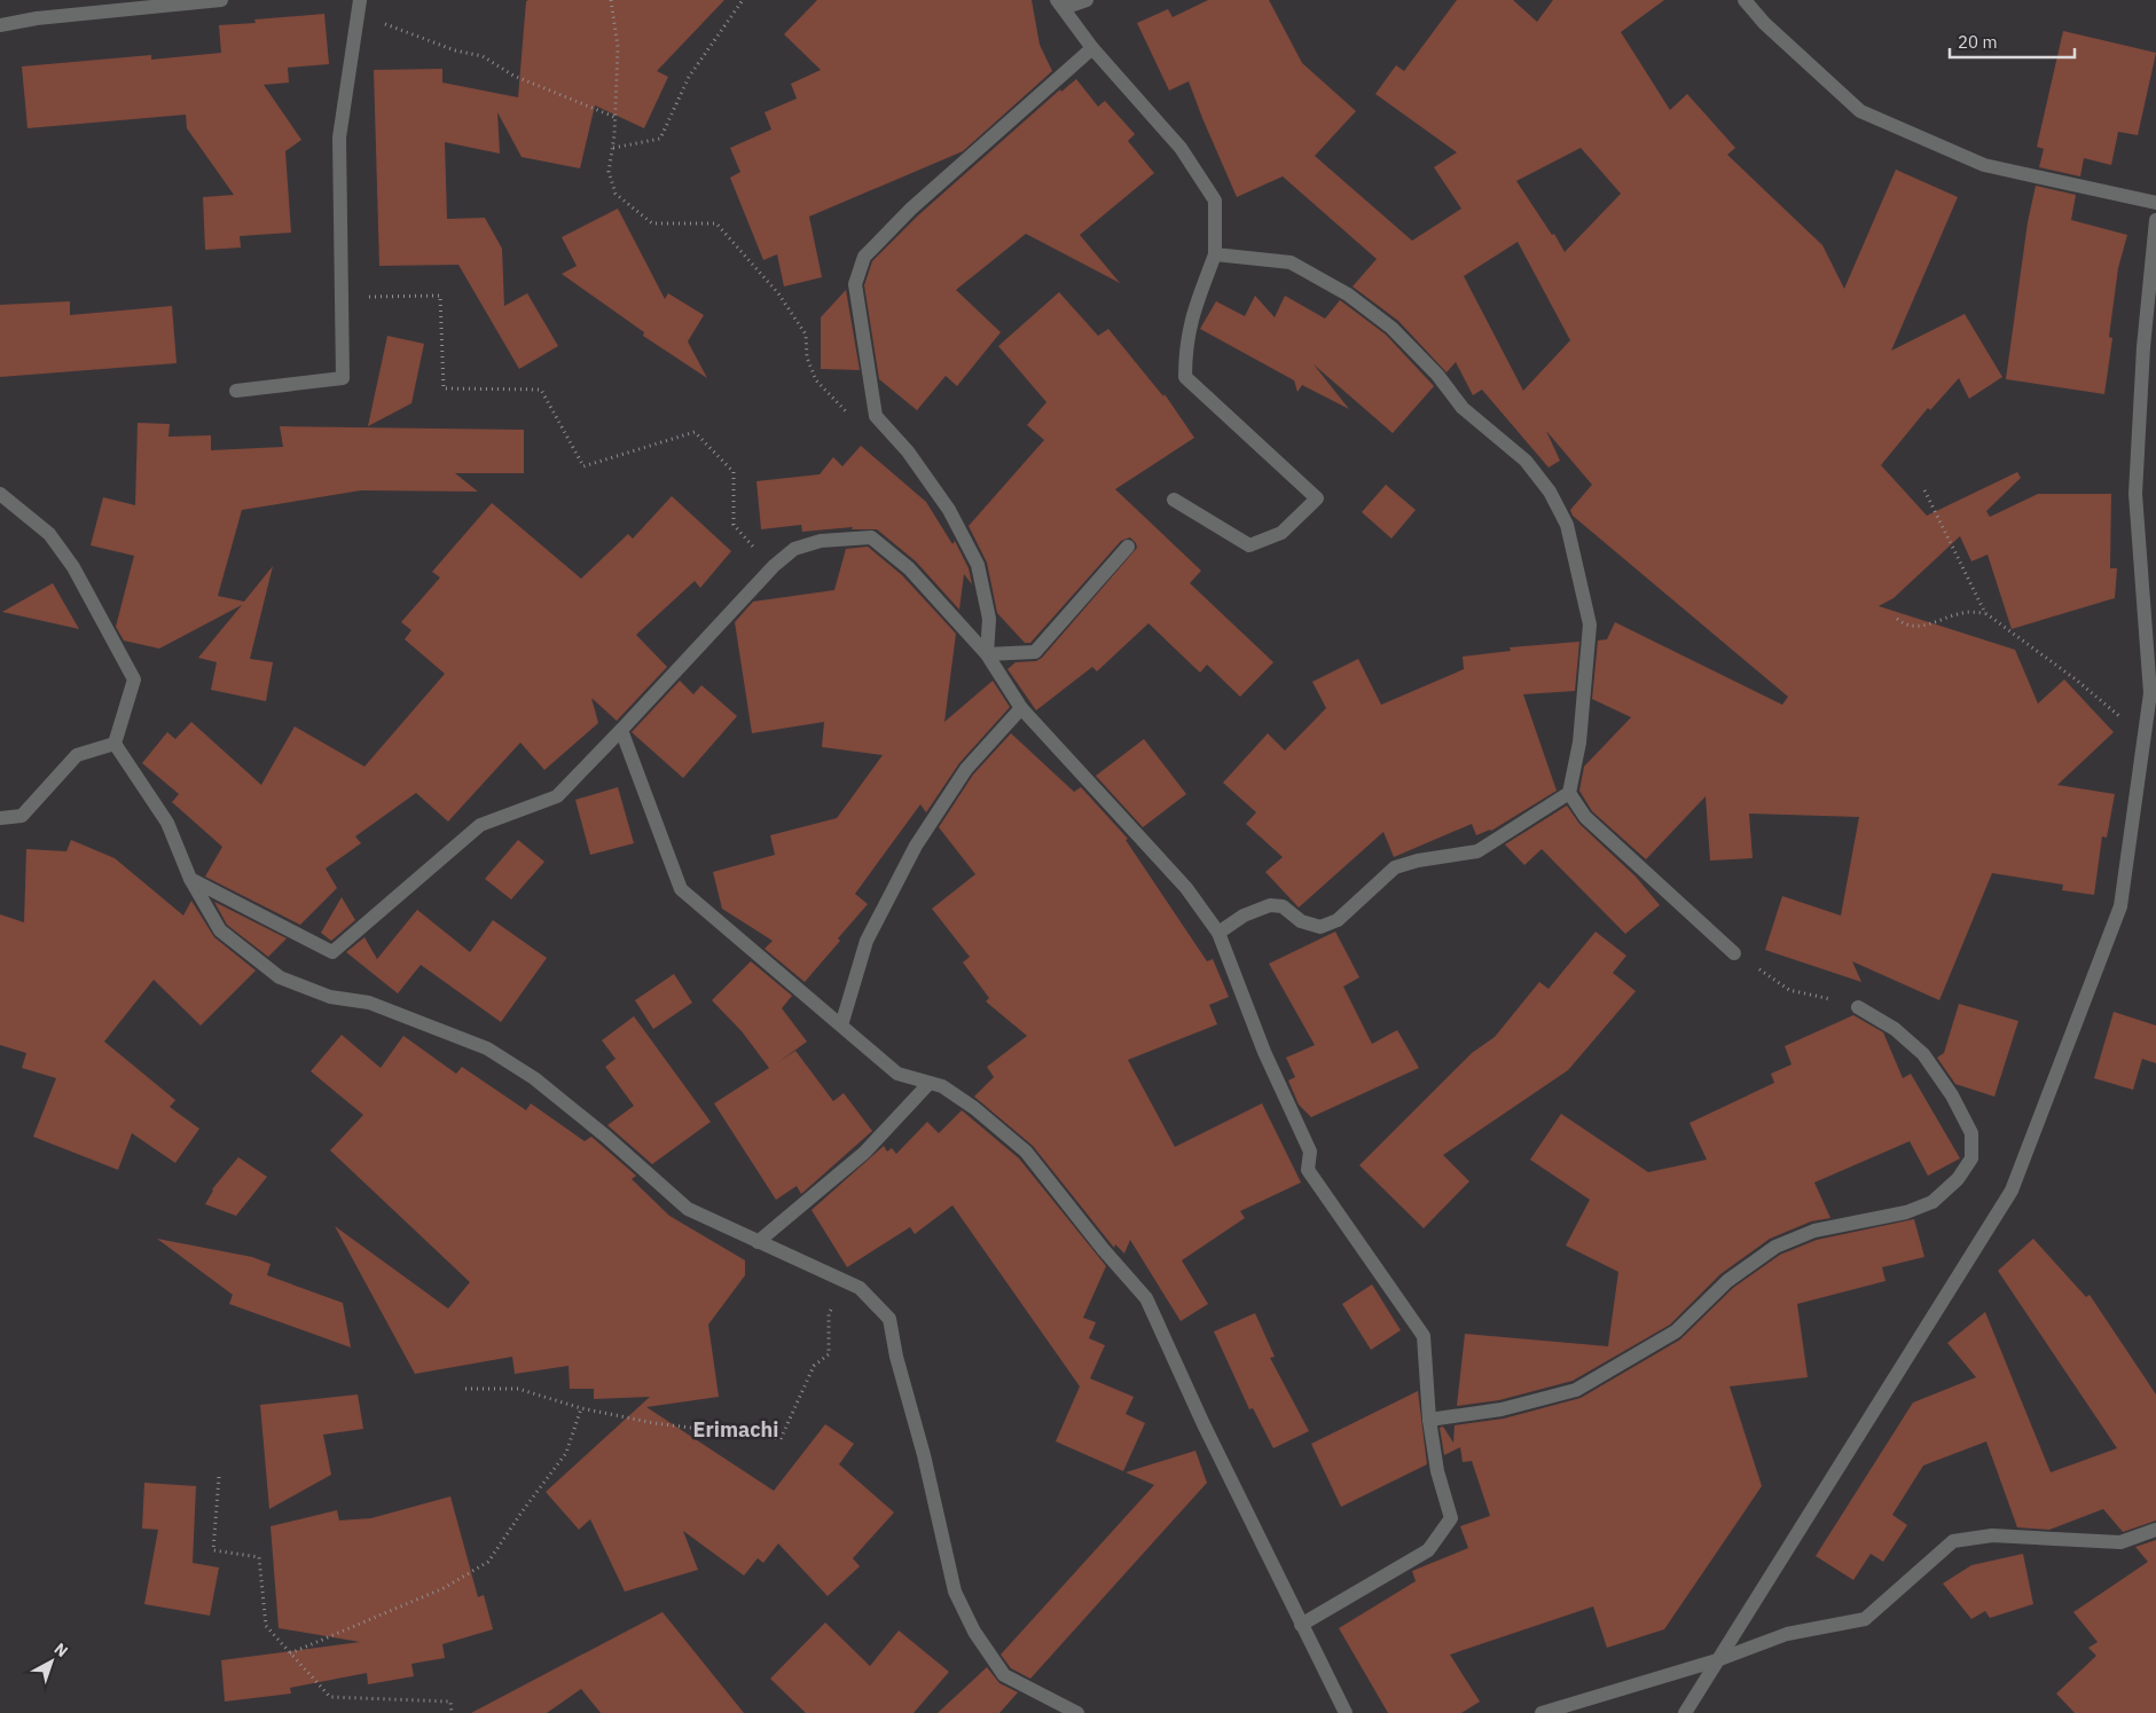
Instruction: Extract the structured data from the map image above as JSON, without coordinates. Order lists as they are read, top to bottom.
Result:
{
  "districts": ["Erimachi"],
  "scale_bar": "20 m",
  "north": "top right"
}
